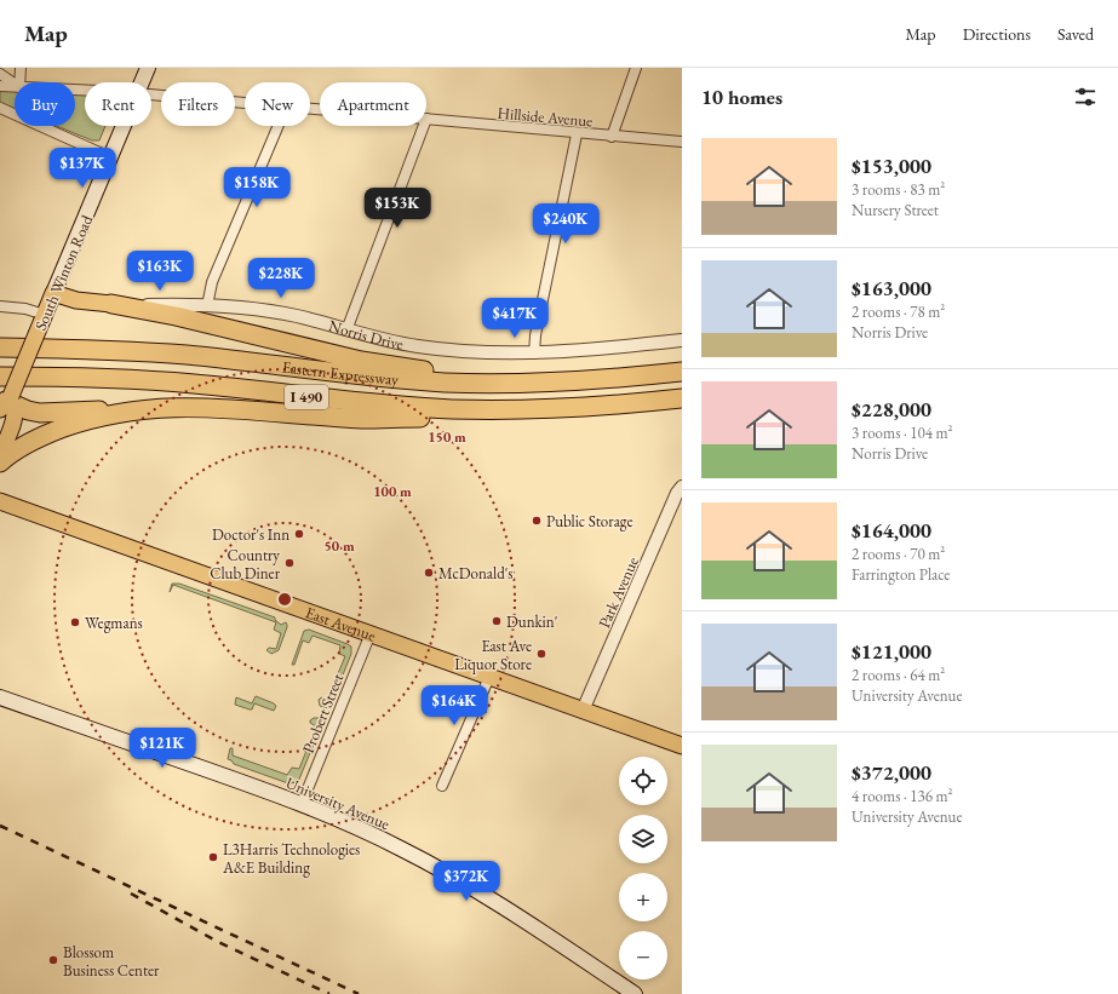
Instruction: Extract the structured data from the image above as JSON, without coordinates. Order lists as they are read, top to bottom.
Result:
{
  "streets": {
    "highway": ["Eastern Expressway", "I 490"],
    "main road": [
      "South Winton Road",
      "Norris Drive",
      "East Avenue",
      "University Avenue"
    ],
    "street": ["Hillside Avenue", "Park Avenue", "Probert Street"]
  },
  "crossings": [
    ["South Winton Road", "Norris Drive"],
    ["Park Avenue", "East Avenue"],
    ["East Avenue", "Probert Street"],
    ["Probert Street", "University Avenue"]
  ],
  "places": [
    "Public Storage",
    "Doctor's Inn",
    "Country Club Diner",
    "McDonald's",
    "Dunkin'",
    "Wegmans",
    "East Ave Liquor Store",
    "L3Harris Technologies A&E Building",
    "Blossom Business Center"
  ],
  "page": {
    "header": "Map",
    "nav": ["Map", "Directions", "Saved"],
    "heading": "10 homes",
    "chip": [
      "Buy",
      "Rent",
      "Filters",
      "New",
      "Apartment"
    ],
    "list": [
      {
        "name": "$153,000",
        "note": "3 rooms · 83 m² · Nursery Street"
      },
      {
        "name": "$163,000",
        "note": "2 rooms · 78 m² · Norris Drive"
      },
      {
        "name": "$228,000",
        "note": "3 rooms · 104 m² · Norris Drive"
      },
      {
        "name": "$164,000",
        "note": "2 rooms · 70 m² · Farrington Place"
      },
      {
        "name": "$121,000",
        "note": "2 rooms · 64 m² · University Avenue"
      },
      {
        "name": "$372,000",
        "note": "4 rooms · 136 m² · University Avenue"
      }
    ],
    "price": [
      "$137K",
      "$158K",
      "$153K",
      "$240K",
      "$163K",
      "$228K",
      "$417K",
      "$164K",
      "$121K",
      "$372K"
    ],
    "map_buttons": ["+", "−"]
  },
  "rings": ["150 m", "100 m", "50 m"]
}
